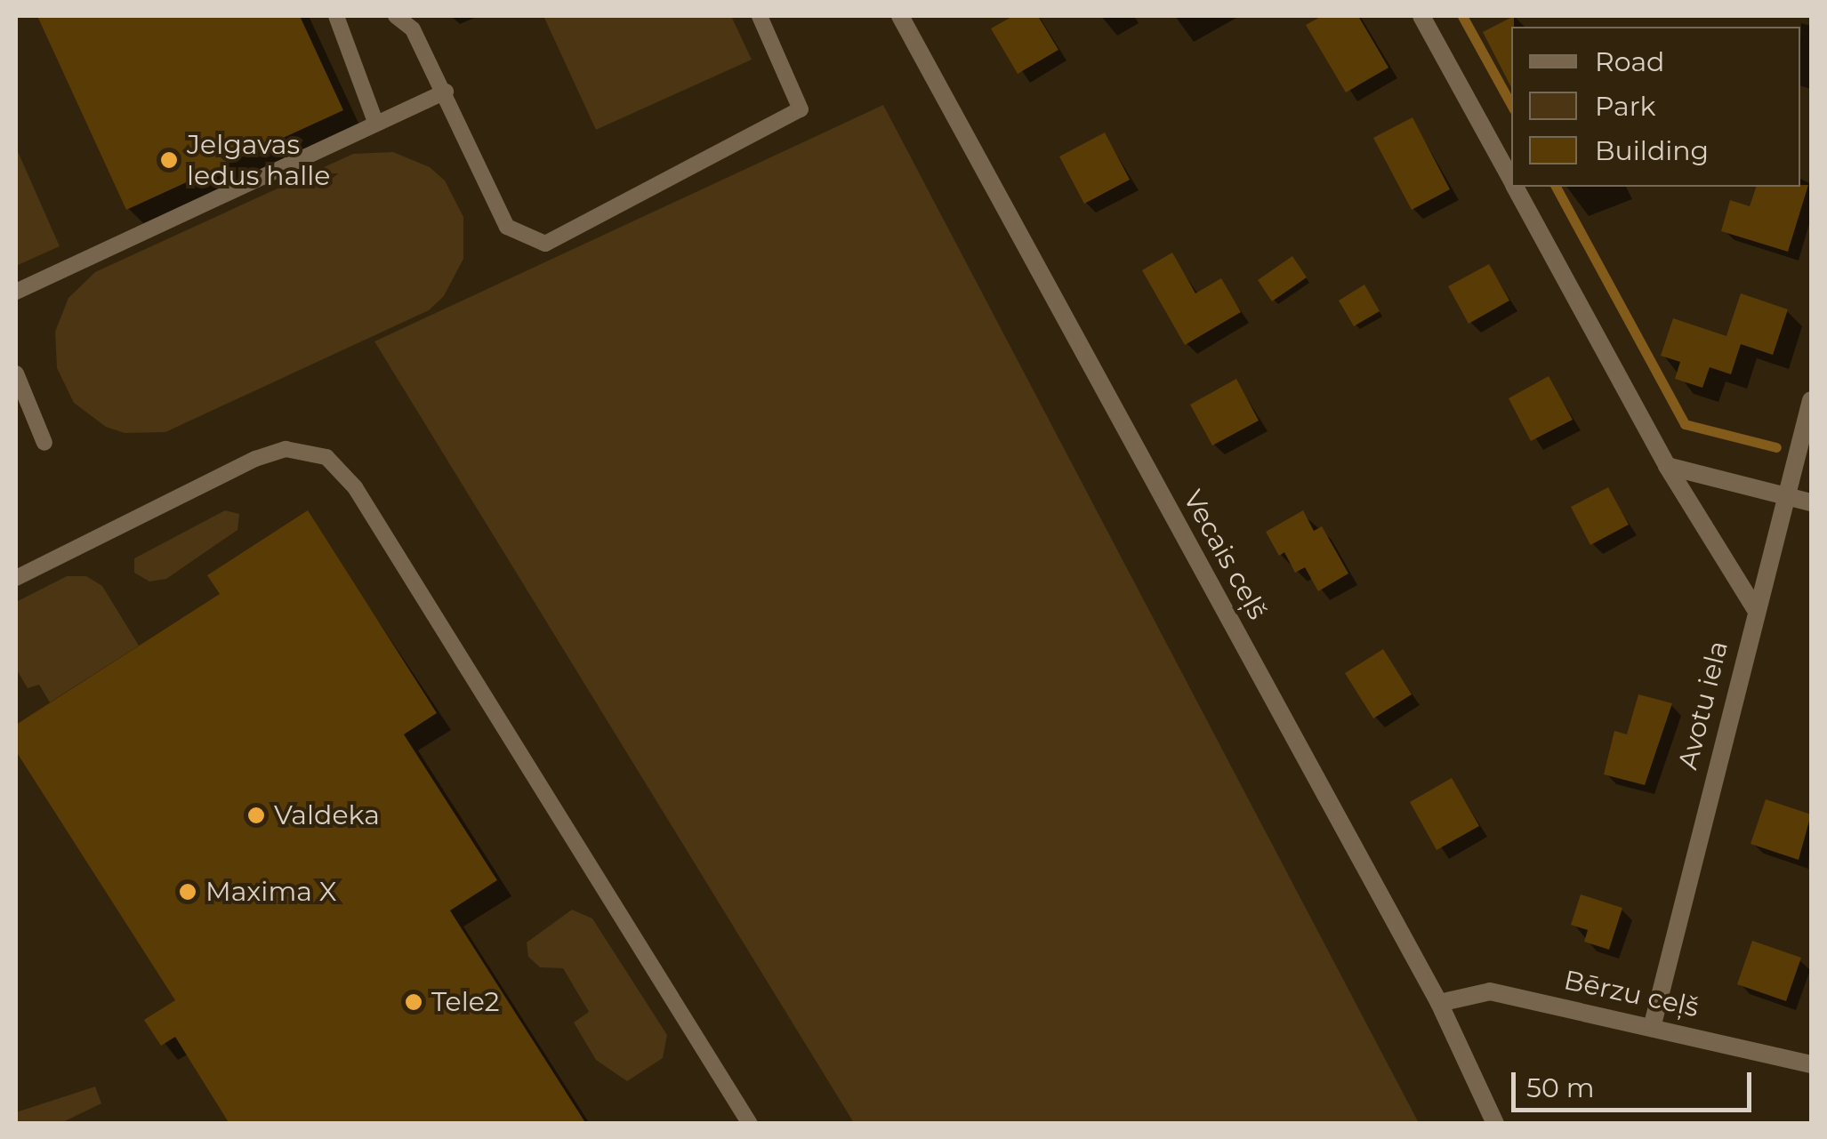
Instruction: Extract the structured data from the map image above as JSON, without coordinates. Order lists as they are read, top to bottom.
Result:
{
  "streets": {
    "street": ["Vecais ceļš", "Avotu iela", "Bērzu ceļš"]
  },
  "crossings": [
    ["Vecais ceļš", "Bērzu ceļš"],
    ["Avotu iela", "Bērzu ceļš"]
  ],
  "places": [
    "Jelgavas ledus halle",
    "Valdeka",
    "Maxima X",
    "Tele2"
  ],
  "legend": ["Road", "Park", "Building"],
  "scale_bar": "50 m"
}
